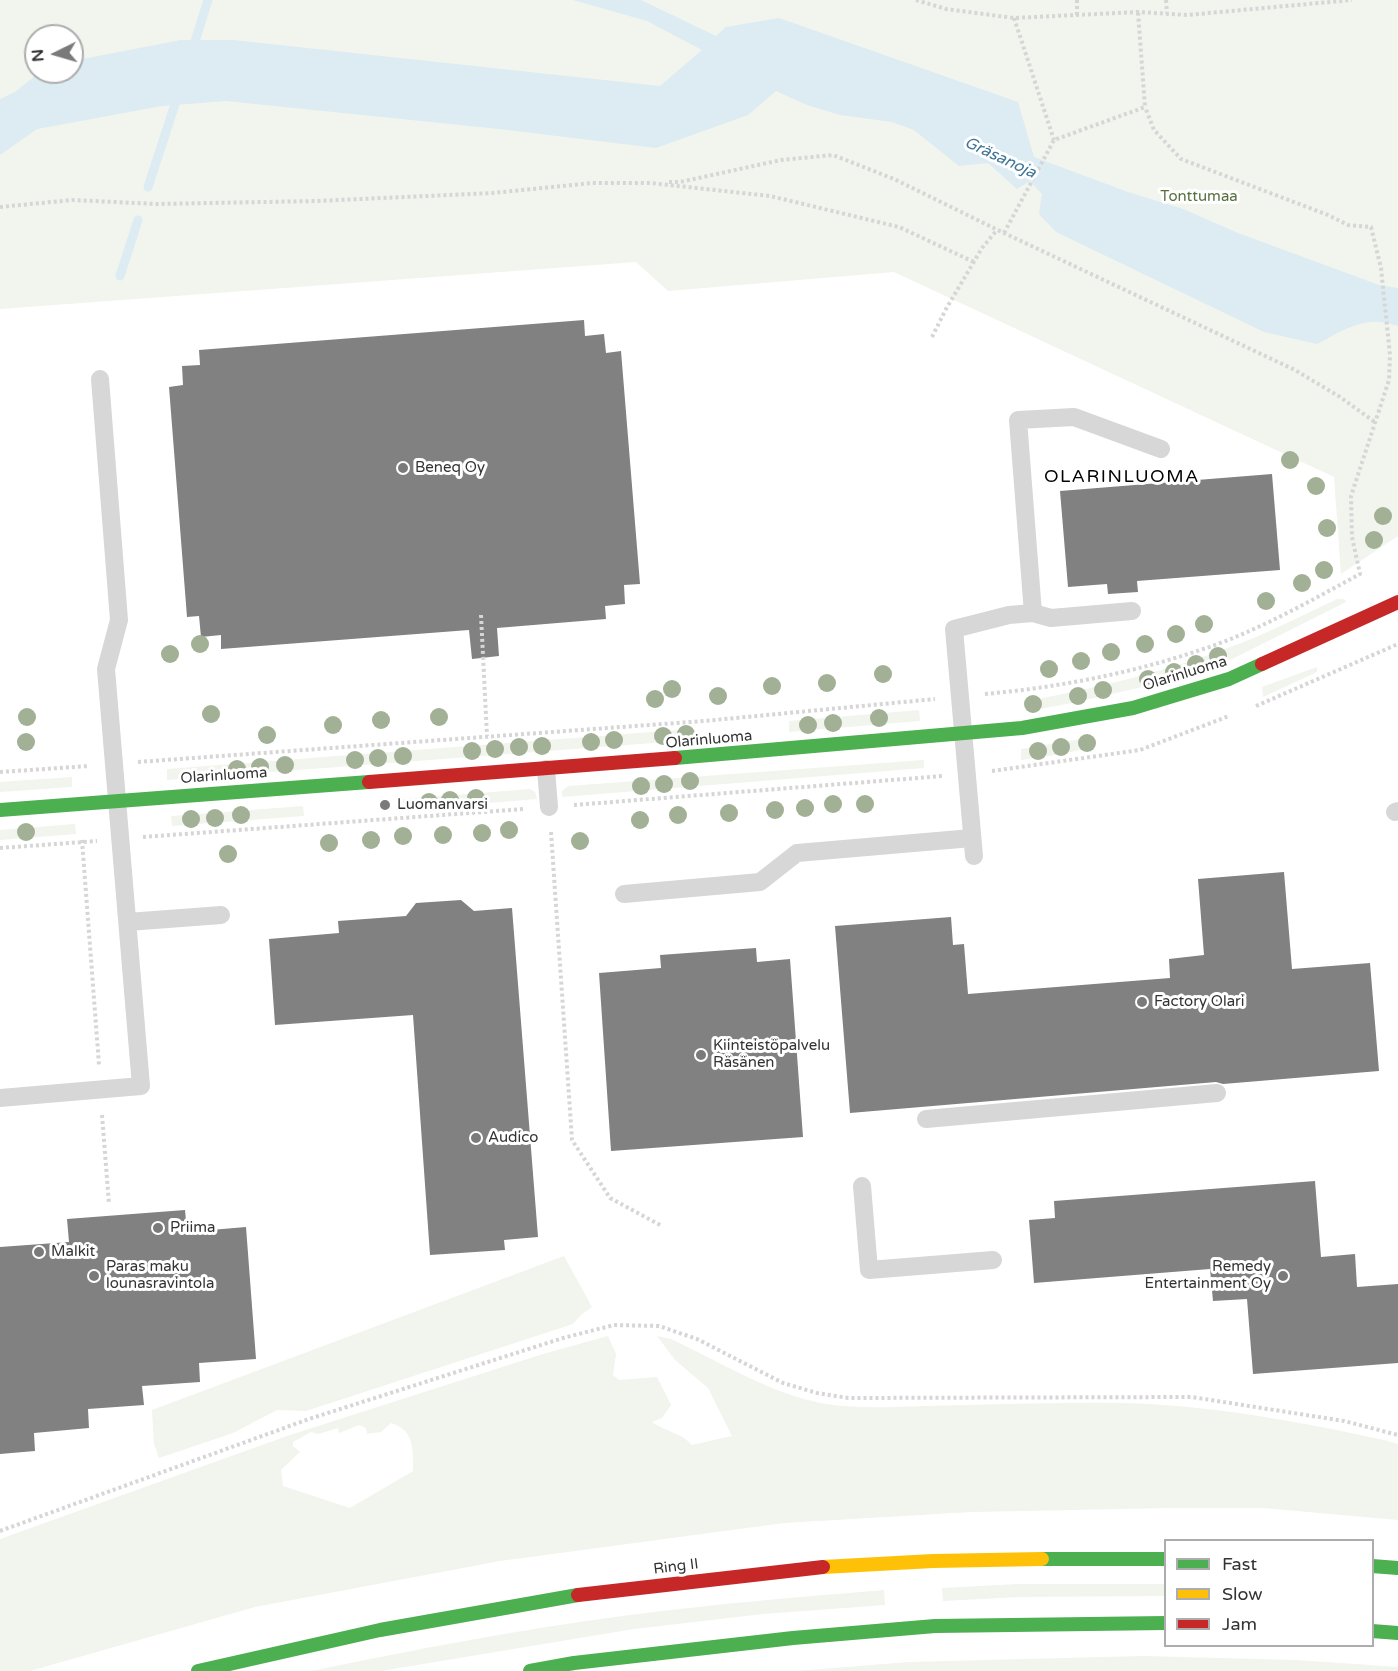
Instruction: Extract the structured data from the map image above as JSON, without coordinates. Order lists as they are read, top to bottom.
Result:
{
  "streets": {
    "main road": ["Olarinluoma", "Ring II"]
  },
  "districts": ["OLARINLUOMA"],
  "water": ["Gräsanoja"],
  "parks": ["Tonttumaa"],
  "places": [
    "Beneq Oy",
    "Luomanvarsi",
    "Factory Olari",
    "Kiinteistöpalvelu Räsänen",
    "Audico",
    "Priima",
    "Malkit",
    "Paras maku lounasravintola",
    "Remedy Entertainment Oy"
  ],
  "legend": ["Fast", "Slow", "Jam"],
  "north": "left"
}
